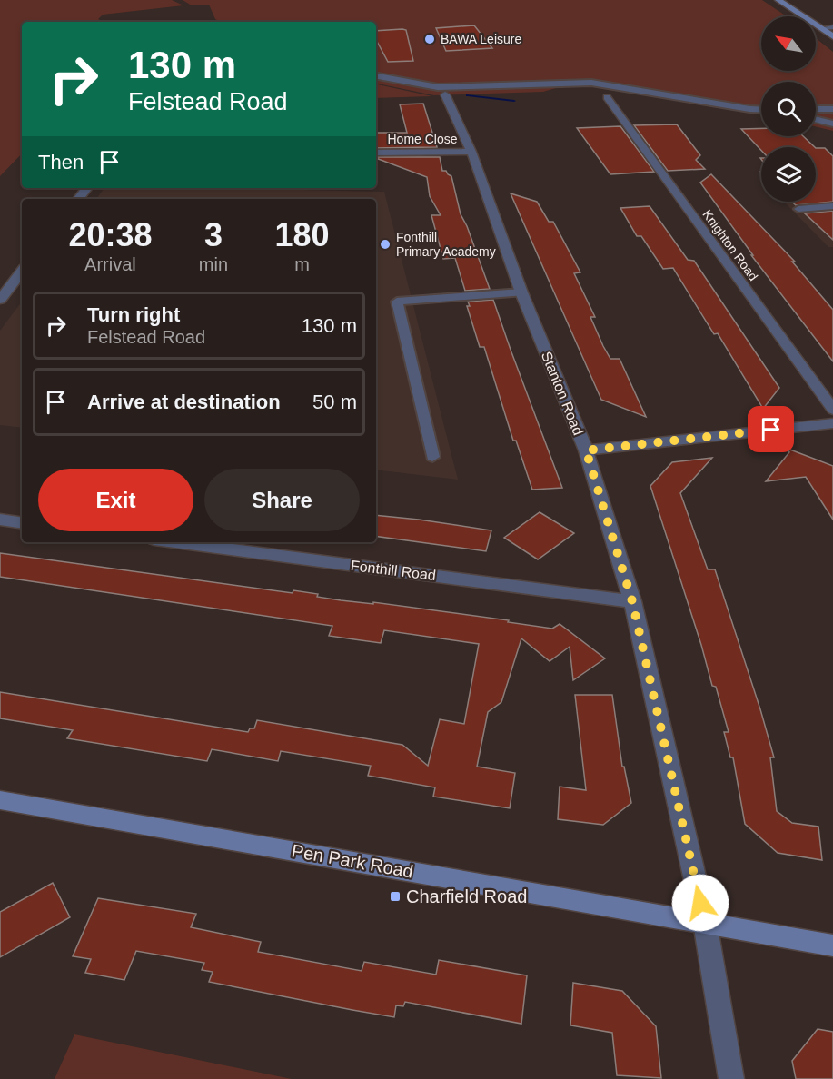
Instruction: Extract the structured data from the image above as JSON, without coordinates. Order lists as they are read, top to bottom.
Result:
{
  "streets": {
    "street": [
      "Home Close",
      "Knighton Road",
      "Stanton Road",
      "Fonthill Road",
      "Pen Park Road"
    ]
  },
  "crossings": [
    ["Home Close", "Stanton Road"],
    ["Stanton Road", "Fonthill Road"],
    ["Stanton Road", "Pen Park Road"]
  ],
  "places": {
    "other": ["BAWA Leisure", "Fonthill Primary Academy"],
    "transit": ["Charfield Road"]
  },
  "north": "top left",
  "page": {
    "turn": ["130 m", "Felstead Road"],
    "then": "Then",
    "eta": [
      "20:38",
      "Arrival",
      "3",
      "min",
      "180",
      "m"
    ],
    "list": [
      {
        "name": "Turn right",
        "note": "Felstead Road",
        "value": "130 m"
      },
      {
        "name": "Arrive at destination",
        "value": "50 m"
      }
    ],
    "buttons": ["Exit", "Share"]
  }
}
